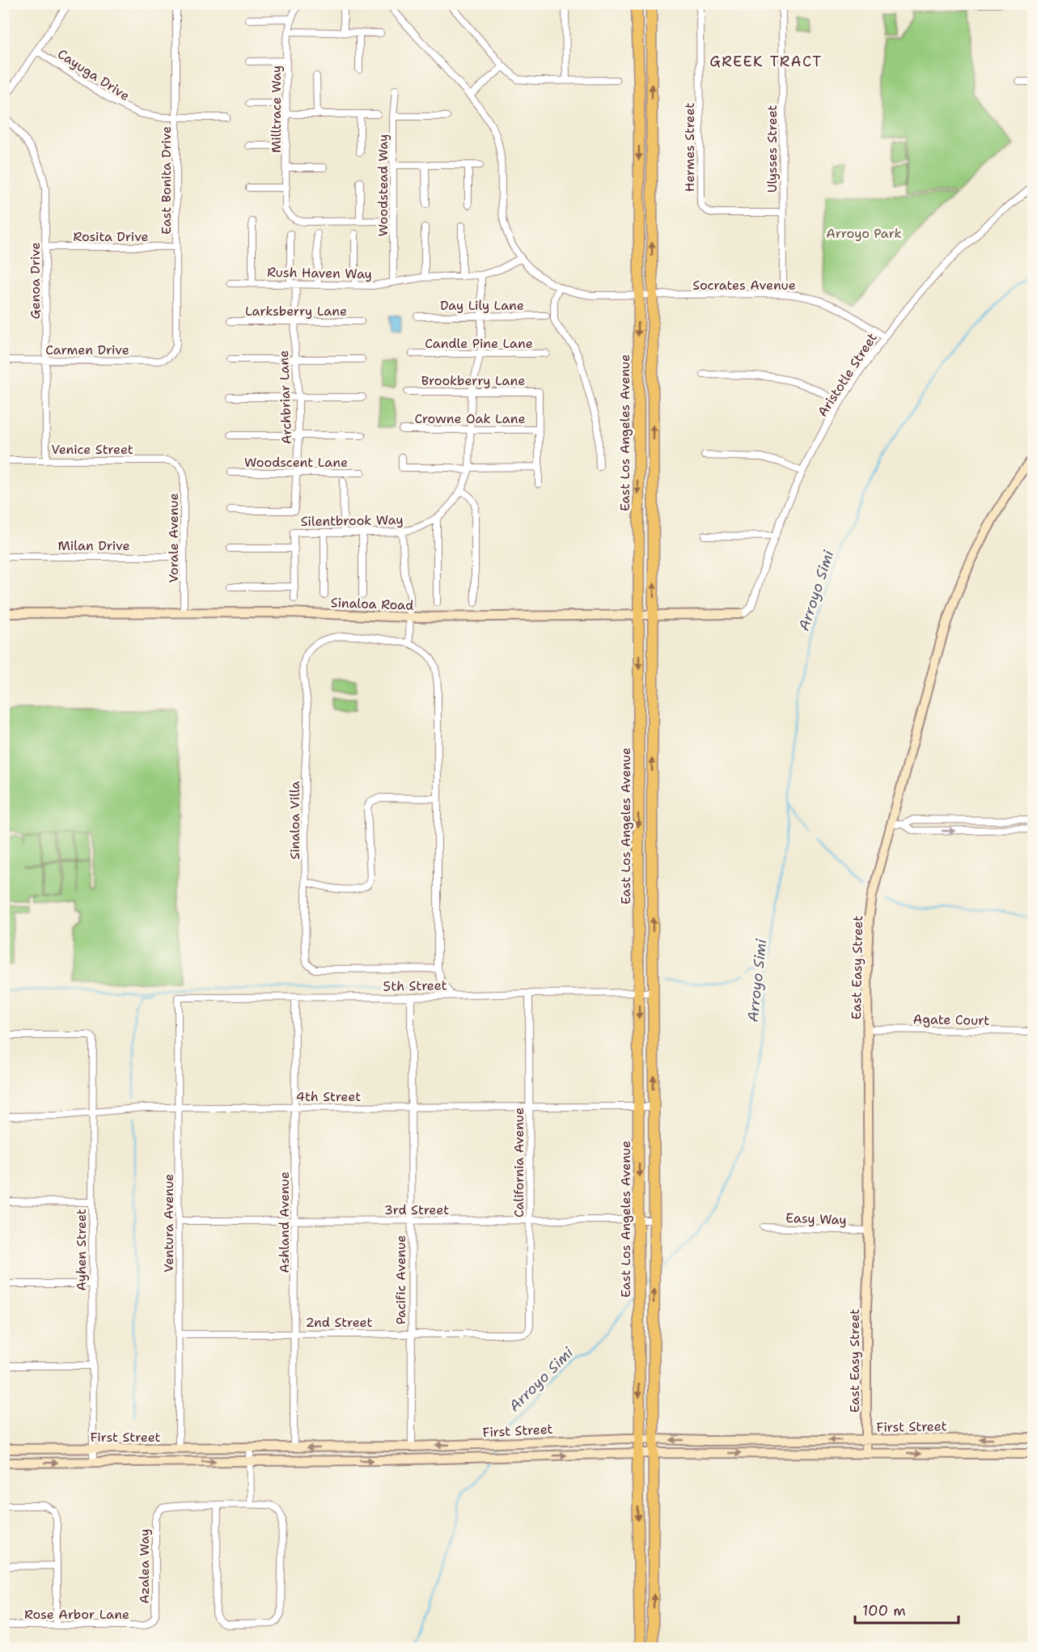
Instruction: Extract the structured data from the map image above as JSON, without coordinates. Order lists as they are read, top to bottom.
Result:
{
  "streets": {
    "main road": [
      "East Los Angeles Avenue",
      "Sinaloa Road",
      "East Easy Street",
      "First Street"
    ],
    "street": [
      "Cayuga Drive",
      "Milltrace Way",
      "Hermes Street",
      "Ulysses Street",
      "East Bonita Drive",
      "Woodstead Way",
      "Rosita Drive",
      "Rush Haven Way",
      "Genoa Drive",
      "Socrates Avenue",
      "Day Lily Lane",
      "Larksberry Lane",
      "Candle Pine Lane",
      "Carmen Drive",
      "Aristotle Street",
      "Brookberry Lane",
      "Archbriar Lane",
      "Crowne Oak Lane",
      "Venice Street",
      "Woodscent Lane",
      "Silentbrook Way",
      "Vorale Avenue",
      "Milan Drive",
      "Sinaloa Villa",
      "5th Street",
      "Agate Court",
      "4th Street",
      "California Avenue",
      "3rd Street",
      "Easy Way",
      "Ashland Avenue",
      "Ventura Avenue",
      "Ayhen Street",
      "Pacific Avenue",
      "2nd Street",
      "Azalea Way",
      "Rose Arbor Lane"
    ]
  },
  "crossings": [
    ["Cayuga Drive", "East Bonita Drive"],
    ["Hermes Street", "Ulysses Street"],
    ["Ulysses Street", "Socrates Avenue"],
    ["East Bonita Drive", "Rosita Drive"],
    ["East Bonita Drive", "Carmen Drive"],
    ["Woodstead Way", "Rush Haven Way"],
    ["Rosita Drive", "Genoa Drive"],
    ["Rush Haven Way", "Socrates Avenue"],
    ["Rush Haven Way", "Archbriar Lane"],
    ["Rush Haven Way", "Silentbrook Way"],
    ["Genoa Drive", "Carmen Drive"],
    ["Genoa Drive", "Venice Street"],
    ["Socrates Avenue", "Aristotle Street"],
    ["Socrates Avenue", "East Los Angeles Avenue"],
    ["Day Lily Lane", "Silentbrook Way"],
    ["Larksberry Lane", "Archbriar Lane"],
    ["Candle Pine Lane", "Silentbrook Way"],
    ["Aristotle Street", "Sinaloa Road"],
    ["Brookberry Lane", "Crowne Oak Lane"],
    ["Brookberry Lane", "Silentbrook Way"],
    ["Archbriar Lane", "Woodscent Lane"],
    ["Crowne Oak Lane", "Silentbrook Way"],
    ["East Los Angeles Avenue", "Sinaloa Road"],
    ["East Los Angeles Avenue", "5th Street"],
    ["East Los Angeles Avenue", "4th Street"],
    ["East Los Angeles Avenue", "3rd Street"],
    ["East Los Angeles Avenue", "First Street"],
    ["Venice Street", "Vorale Avenue"],
    ["Vorale Avenue", "Milan Drive"],
    ["Vorale Avenue", "Sinaloa Road"],
    ["Sinaloa Villa", "5th Street"],
    ["East Easy Street", "Agate Court"],
    ["East Easy Street", "Easy Way"],
    ["East Easy Street", "First Street"],
    ["5th Street", "California Avenue"],
    ["5th Street", "Ashland Avenue"],
    ["5th Street", "Ventura Avenue"],
    ["5th Street", "Pacific Avenue"],
    ["4th Street", "California Avenue"],
    ["4th Street", "Ashland Avenue"],
    ["4th Street", "Ventura Avenue"],
    ["4th Street", "Ayhen Street"],
    ["4th Street", "Pacific Avenue"],
    ["California Avenue", "3rd Street"],
    ["California Avenue", "2nd Street"],
    ["3rd Street", "Ashland Avenue"],
    ["3rd Street", "Ventura Avenue"],
    ["3rd Street", "Pacific Avenue"],
    ["Ashland Avenue", "2nd Street"],
    ["Ashland Avenue", "First Street"],
    ["Ventura Avenue", "2nd Street"],
    ["Ventura Avenue", "First Street"],
    ["Ayhen Street", "First Street"],
    ["Pacific Avenue", "2nd Street"],
    ["Pacific Avenue", "First Street"],
    ["Azalea Way", "Rose Arbor Lane"]
  ],
  "districts": ["GREEK TRACT"],
  "water": ["Arroyo Simi"],
  "parks": ["Arroyo Park"],
  "scale_bar": "100 m"
}
